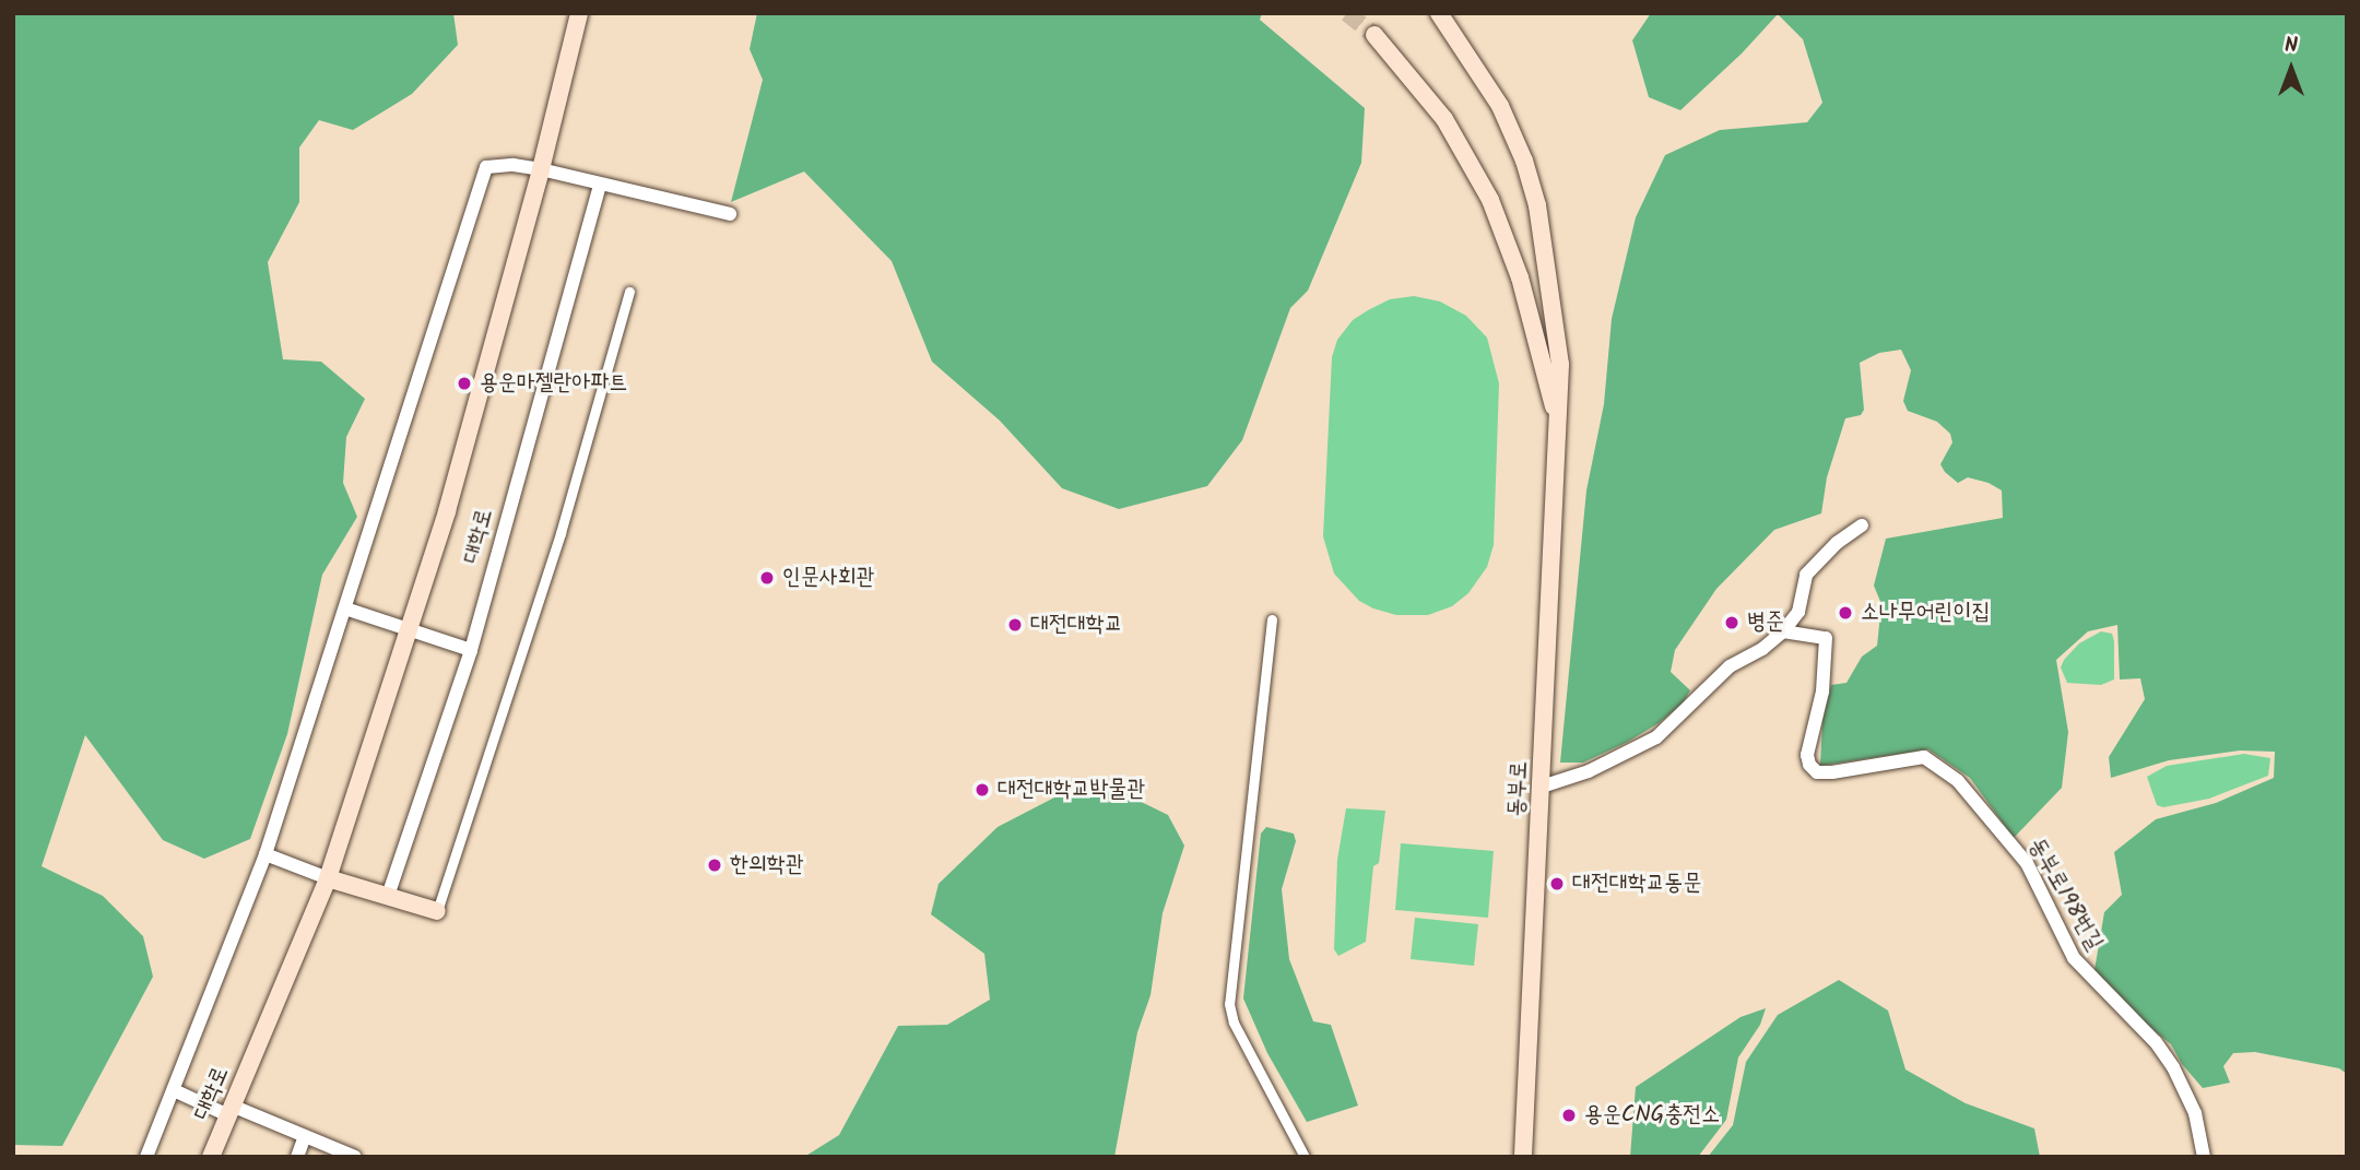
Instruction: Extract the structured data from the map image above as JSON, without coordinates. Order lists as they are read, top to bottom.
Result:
{
  "streets": {
    "main road": ["대학로", "동부로"],
    "street": ["동부로198번길"]
  },
  "places": [
    "용운마젤란아파트",
    "인문사회관",
    "소나무어린이집",
    "병준",
    "대전대학교",
    "대전대학교박물관",
    "한의학관",
    "대전대학교동문",
    "용운CNG충전소"
  ],
  "north": "top"
}
